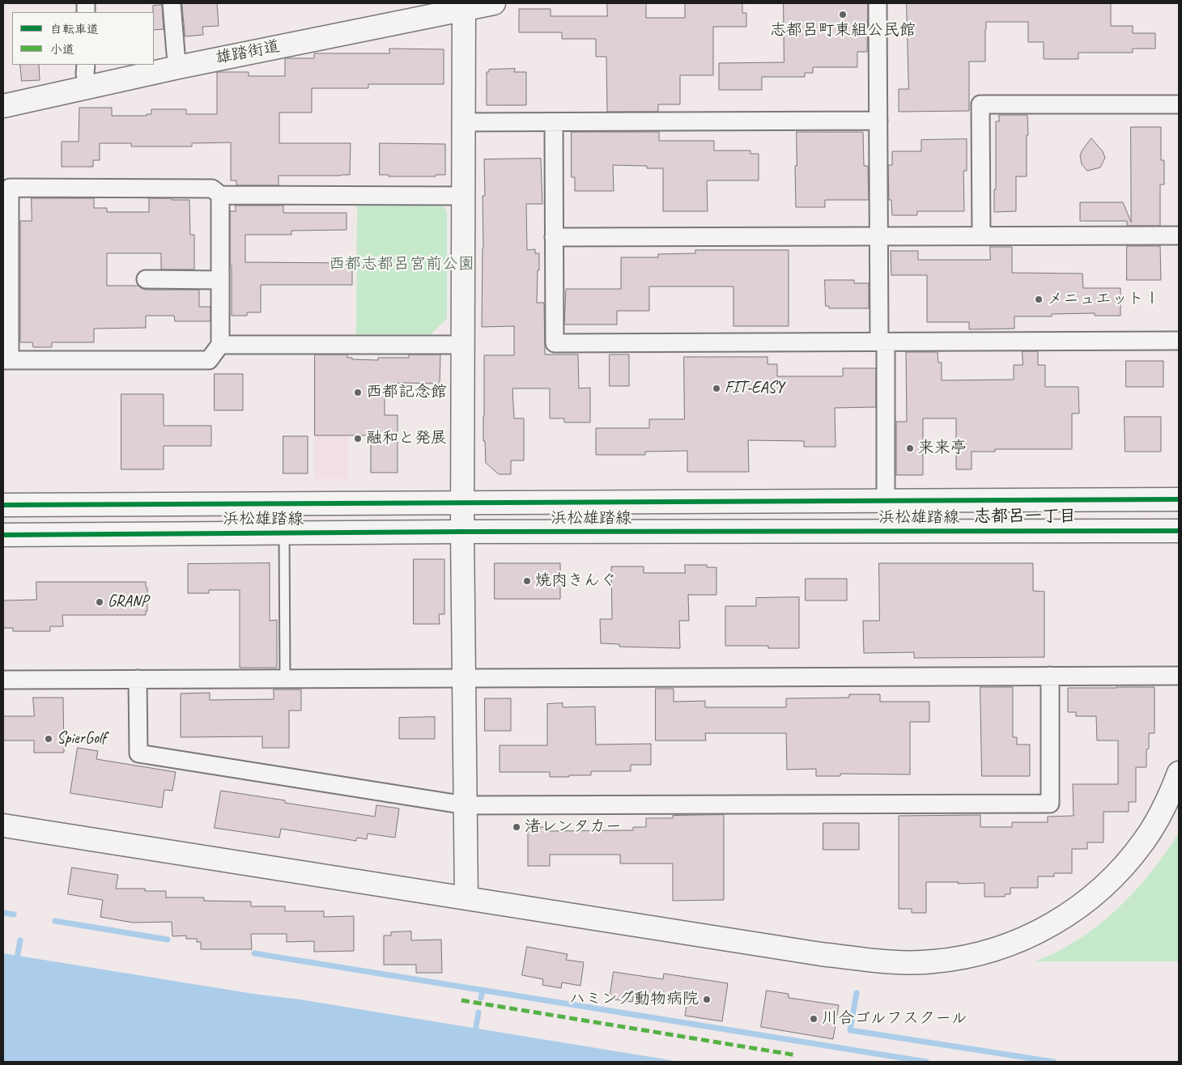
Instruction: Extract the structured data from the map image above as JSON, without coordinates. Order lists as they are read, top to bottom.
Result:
{
  "streets": {
    "street": ["雄踏街道", "浜松雄踏線"]
  },
  "districts": ["志都呂一丁目"],
  "parks": ["西都志都呂宮前公園"],
  "places": [
    "志都呂町東組公民館",
    "メニュエットⅠ",
    "FIT-EASY",
    "西都記念館",
    "融和と発展",
    "来来亭",
    "焼肉きんぐ",
    "GRANP",
    "SpierGolf",
    "渚レンタカー",
    "ハミング動物病院",
    "川合ゴルフスクール"
  ],
  "legend": ["自転車道", "小道"]
}
